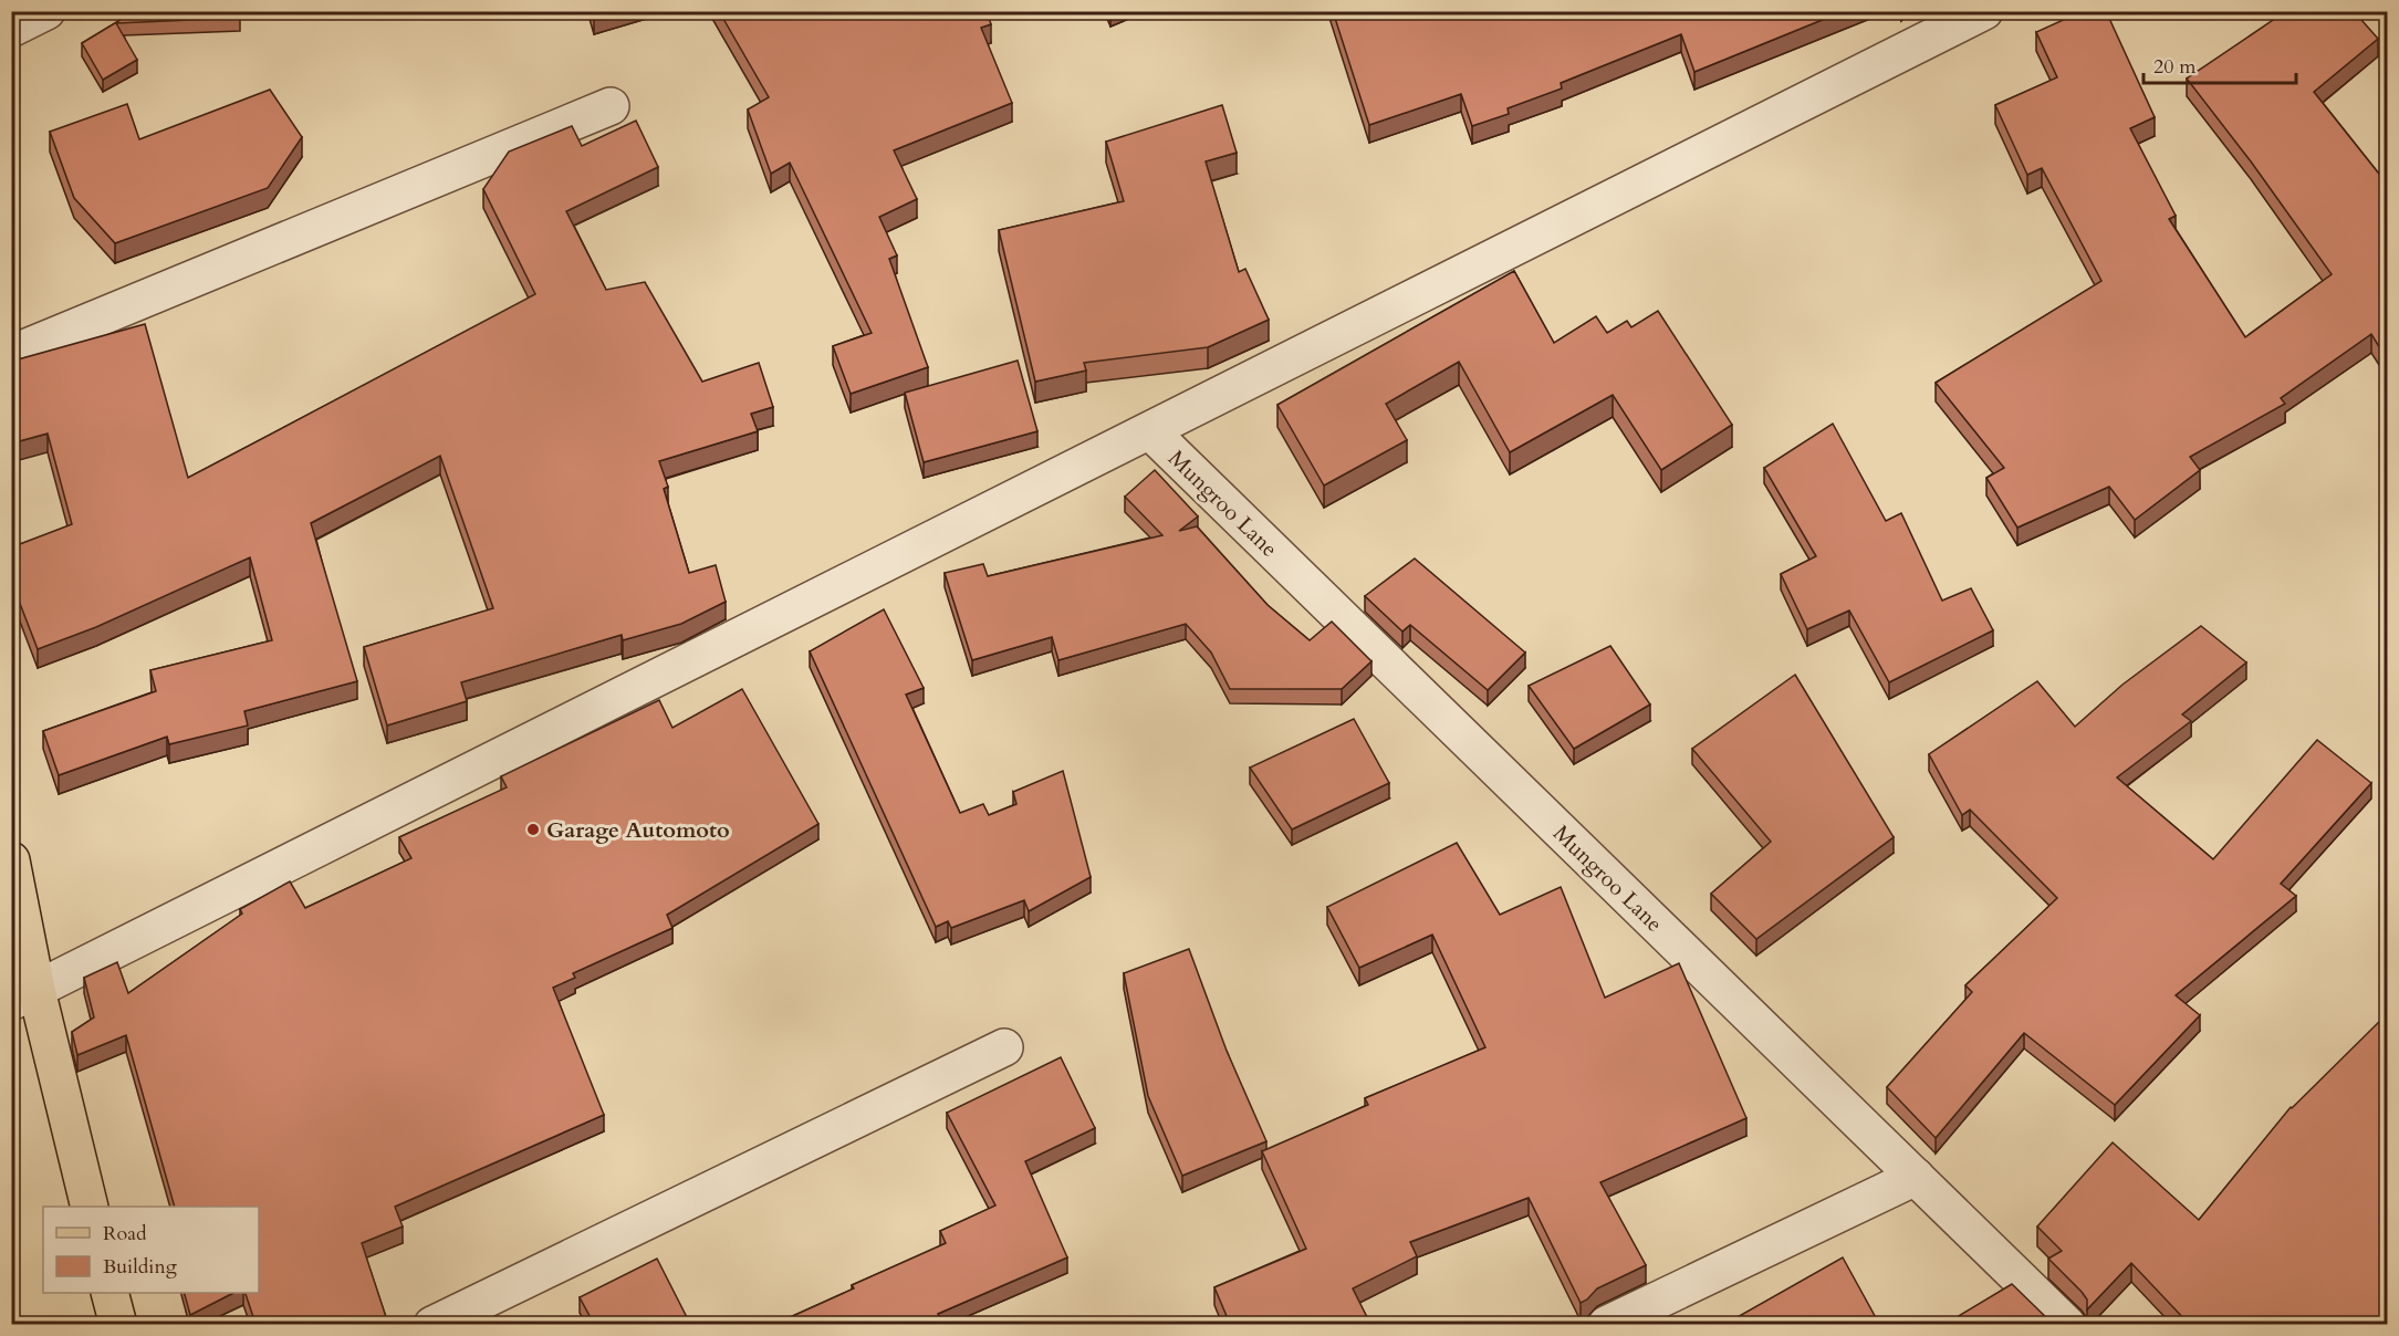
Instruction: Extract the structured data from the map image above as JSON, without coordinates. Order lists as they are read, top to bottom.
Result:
{
  "streets": {
    "street": ["Mungroo Lane"]
  },
  "places": ["Garage Automoto"],
  "legend": ["Road", "Building"],
  "scale_bar": "20 m"
}
